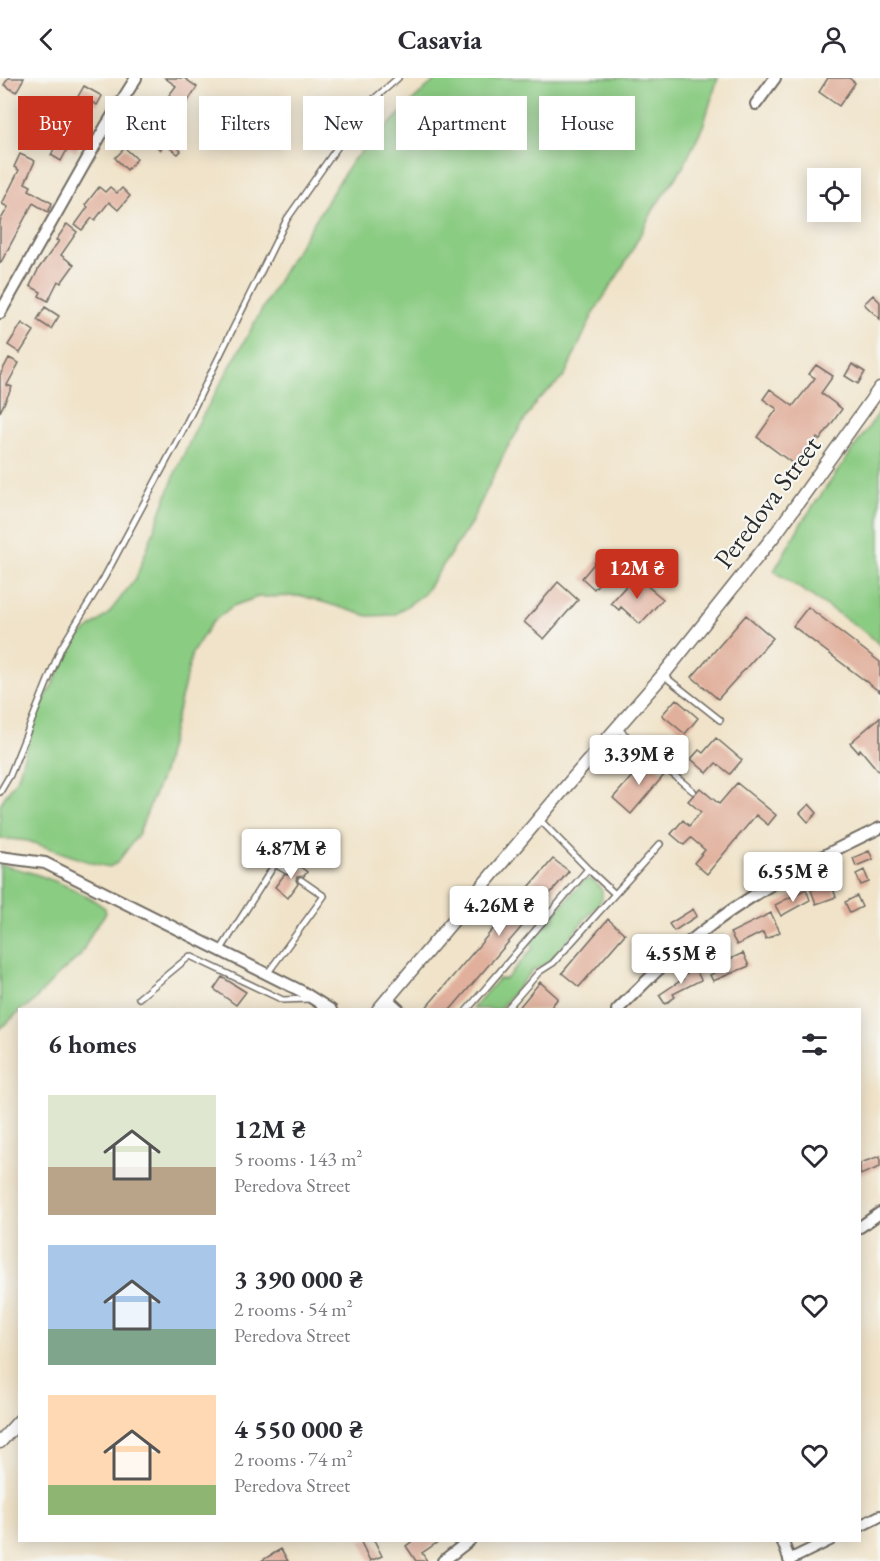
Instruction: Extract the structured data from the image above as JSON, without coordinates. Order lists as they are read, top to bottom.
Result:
{
  "streets": {
    "street": ["Peredova Street"]
  },
  "page": {
    "header": "Casavia",
    "chip": [
      "Buy",
      "Rent",
      "Filters",
      "New",
      "Apartment",
      "House"
    ],
    "price": [
      "12M ₴",
      "3.39M ₴",
      "4.87M ₴",
      "6.55M ₴",
      "4.26M ₴",
      "4.55M ₴"
    ],
    "heading": "6 homes",
    "list": [
      {
        "name": "12M ₴",
        "note": "5 rooms · 143 m² · Peredova Street"
      },
      {
        "name": "3 390 000 ₴",
        "note": "2 rooms · 54 m² · Peredova Street"
      },
      {
        "name": "4 550 000 ₴",
        "note": "2 rooms · 74 m² · Peredova Street"
      }
    ]
  }
}
